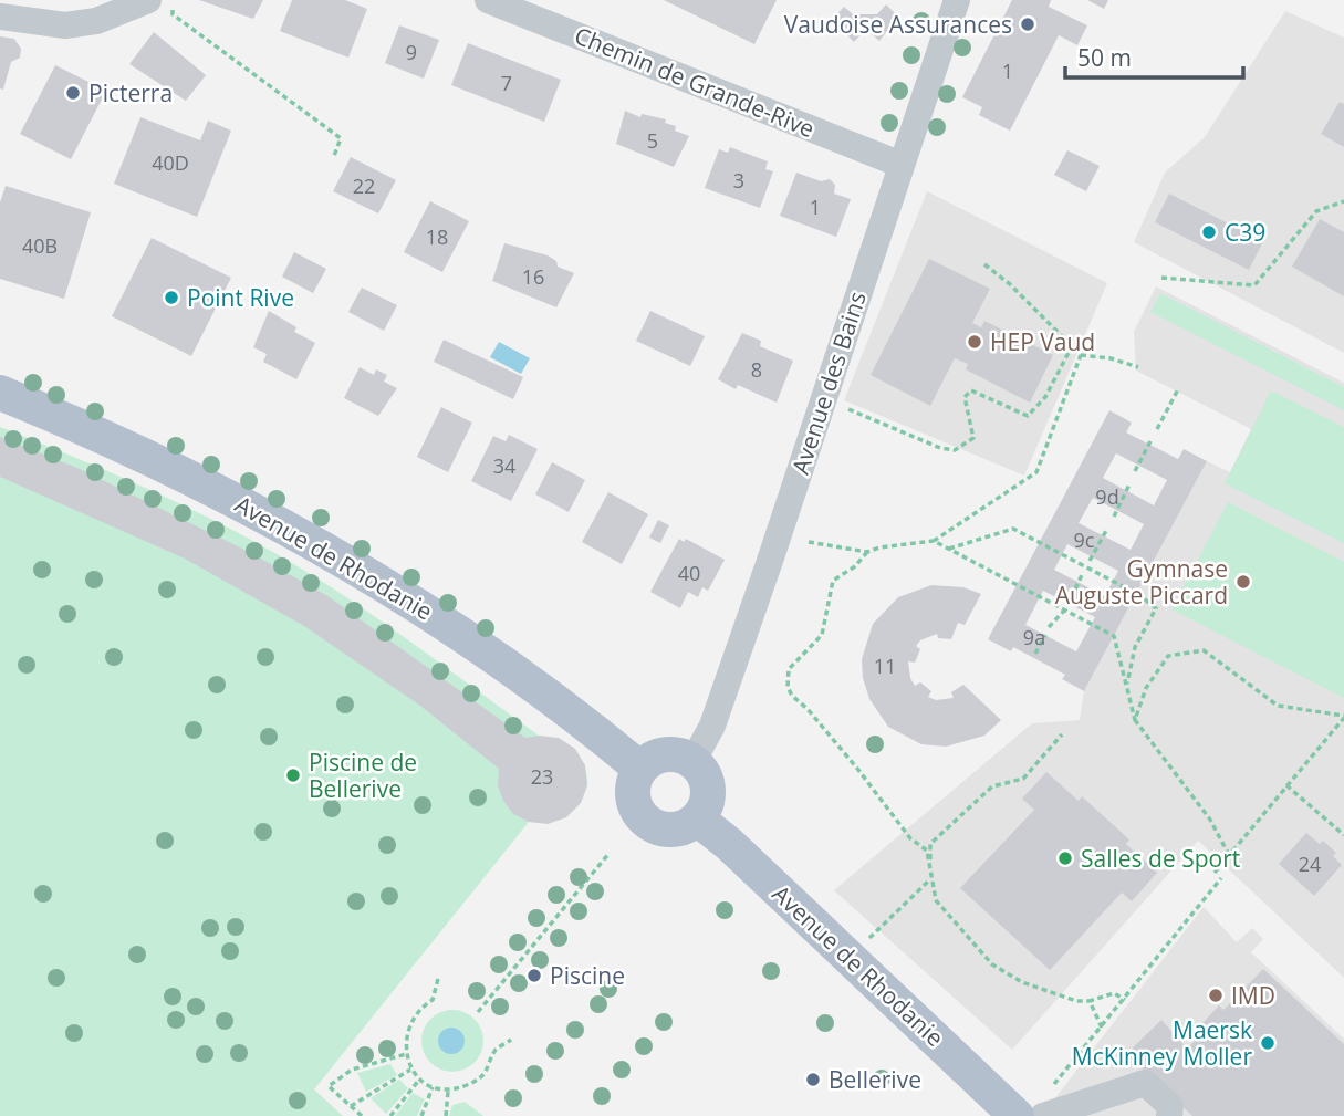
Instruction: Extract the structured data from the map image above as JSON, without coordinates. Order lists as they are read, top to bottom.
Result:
{
  "streets": {
    "main road": ["Avenue de Rhodanie"],
    "street": ["Chemin de Grande-Rive", "Avenue des Bains"]
  },
  "crossings": [
    ["Chemin de Grande-Rive", "Avenue des Bains"],
    ["Avenue des Bains", "Avenue de Rhodanie"]
  ],
  "places": [
    "Vaudoise Assurances",
    "Picterra",
    "C39",
    "Point Rive",
    "HEP Vaud",
    "Gymnase Auguste Piccard",
    "Piscine de Bellerive",
    "Salles de Sport",
    "Piscine",
    "IMD",
    "Maersk McKinney Moller",
    "Bellerive"
  ],
  "house_numbers": [
    "9",
    "1",
    "7",
    "5",
    "40D",
    "3",
    "22",
    "1",
    "18",
    "40B",
    "16",
    "8",
    "34",
    "9d",
    "9c",
    "40",
    "9a",
    "11",
    "23",
    "24"
  ],
  "scale_bar": "50 m"
}
